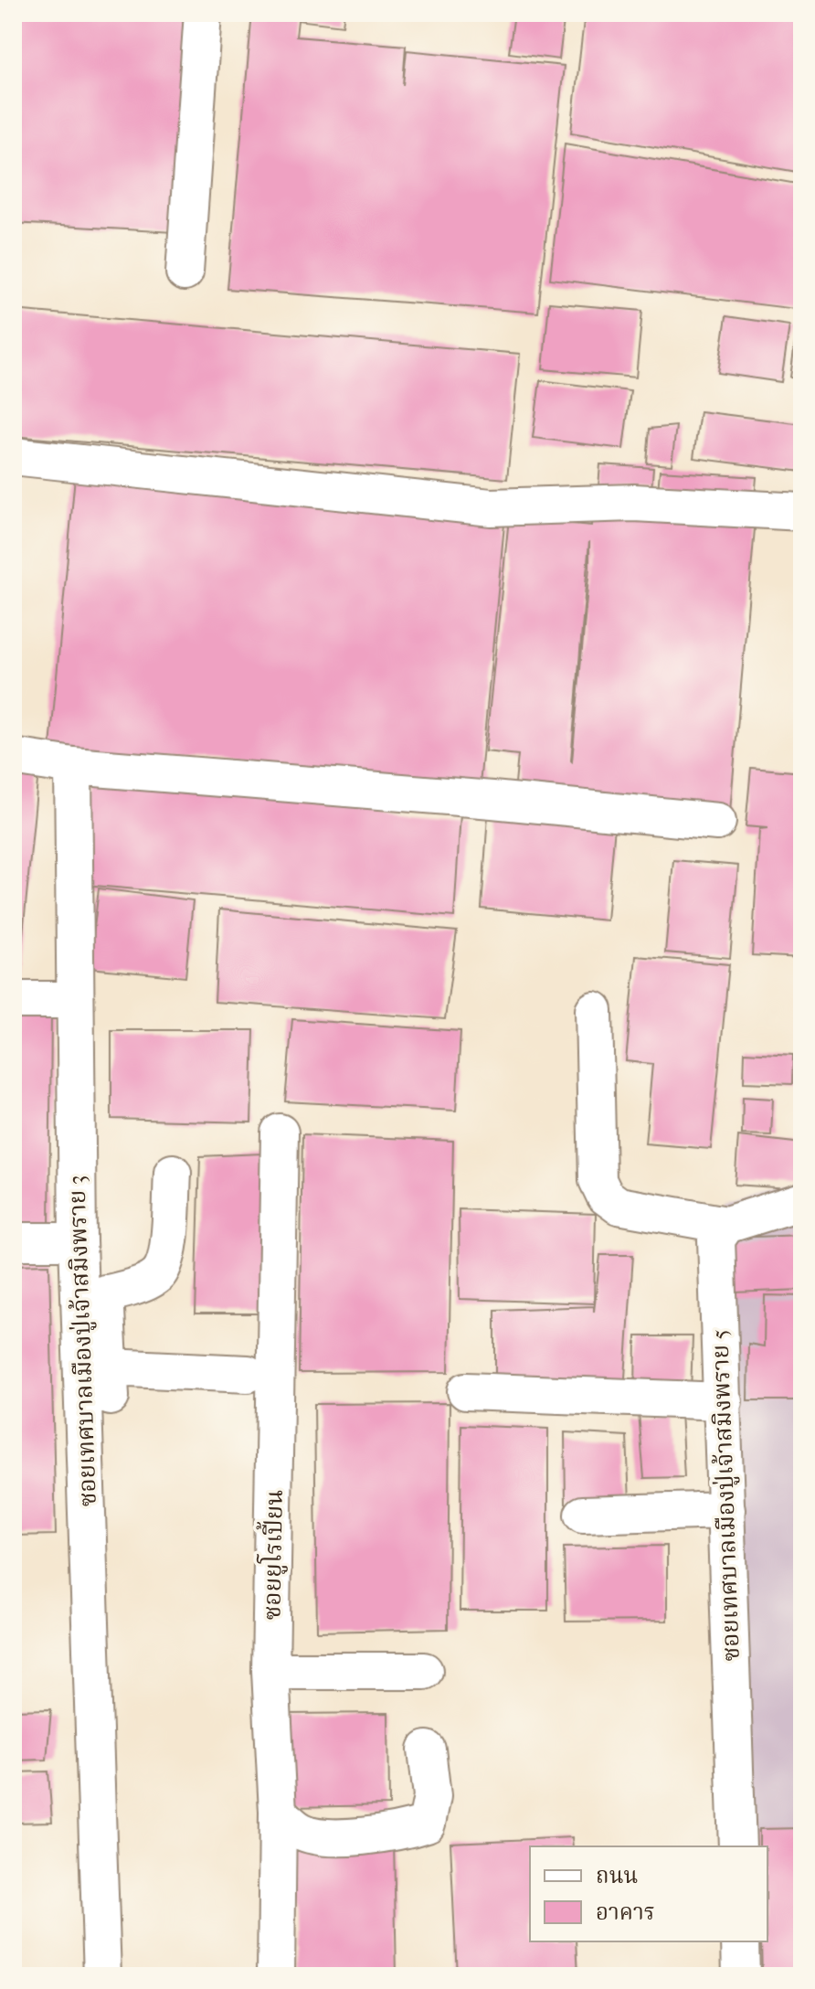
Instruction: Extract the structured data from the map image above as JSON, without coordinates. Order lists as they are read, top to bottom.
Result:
{
  "streets": {
    "street": ["ซอยเทศบาลเมืองปู่เจ้าสมิงพราย 3", "ซอยเทศบาลเมืองปู่เจ้าสมิงพราย 5", "ซอยยูโรเปี้ยน"]
  },
  "legend": ["ถนน", "อาคาร"]
}
